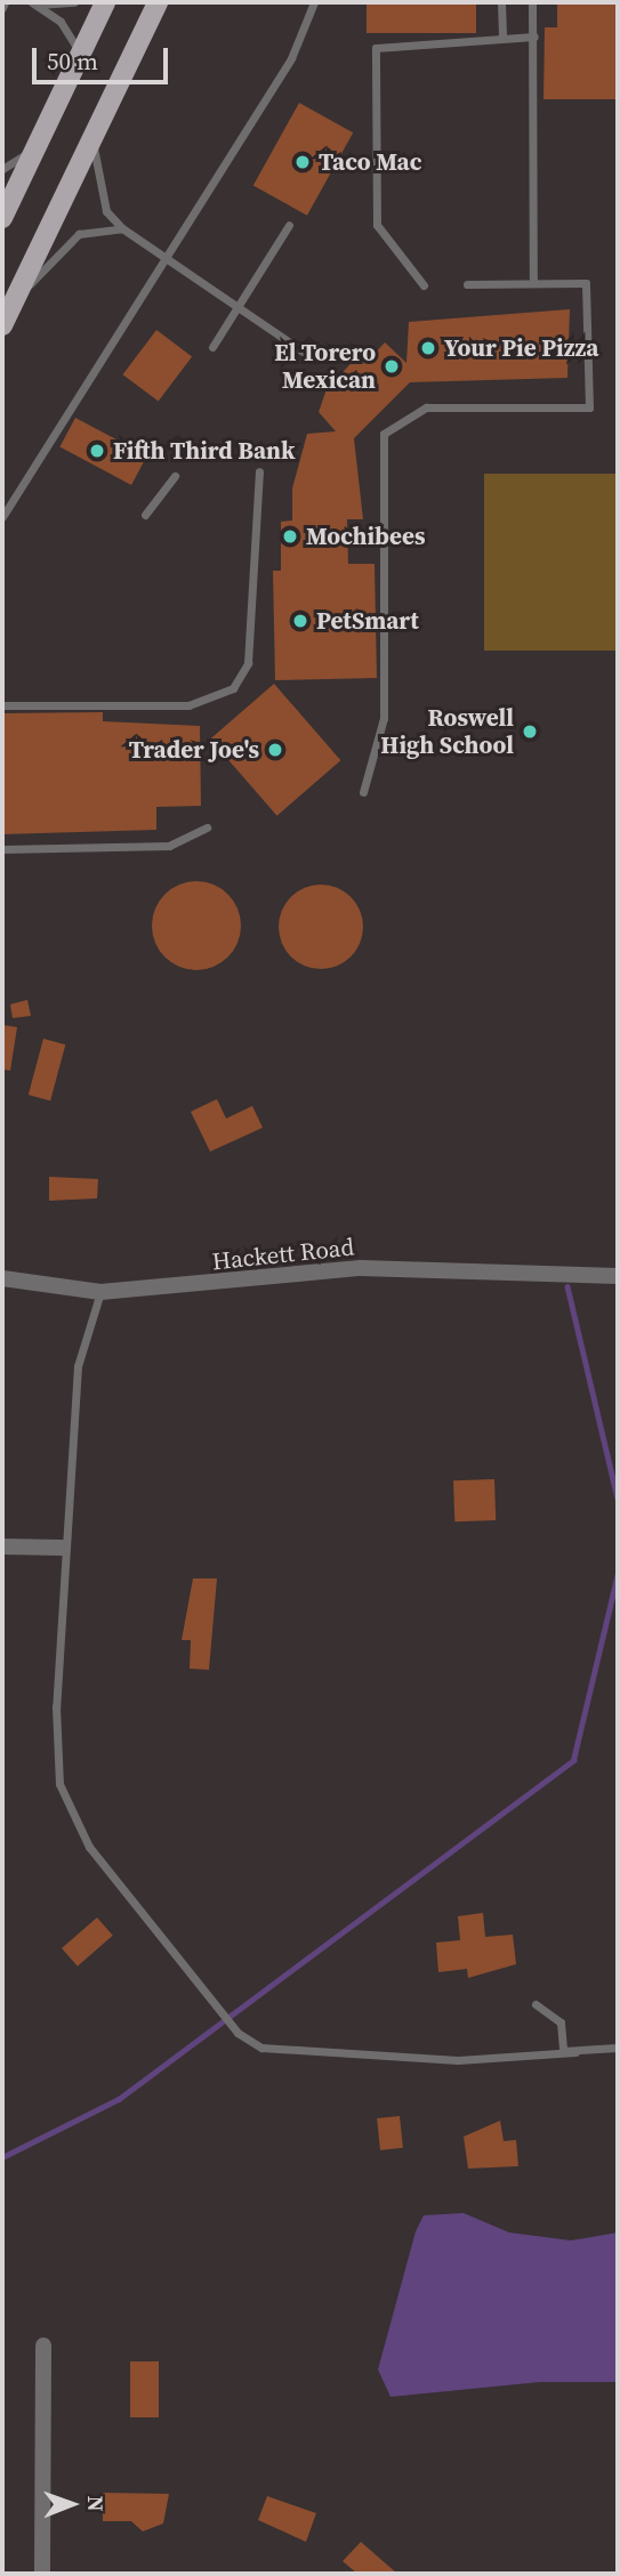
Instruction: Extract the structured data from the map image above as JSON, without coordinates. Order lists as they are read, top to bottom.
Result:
{
  "streets": {
    "street": ["Hackett Road"]
  },
  "places": [
    "Taco Mac",
    "Your Pie Pizza",
    "El Torero Mexican",
    "Fifth Third Bank",
    "Mochibees",
    "PetSmart",
    "Roswell High School",
    "Trader Joe's"
  ],
  "scale_bar": "50 m",
  "north": "right"
}
